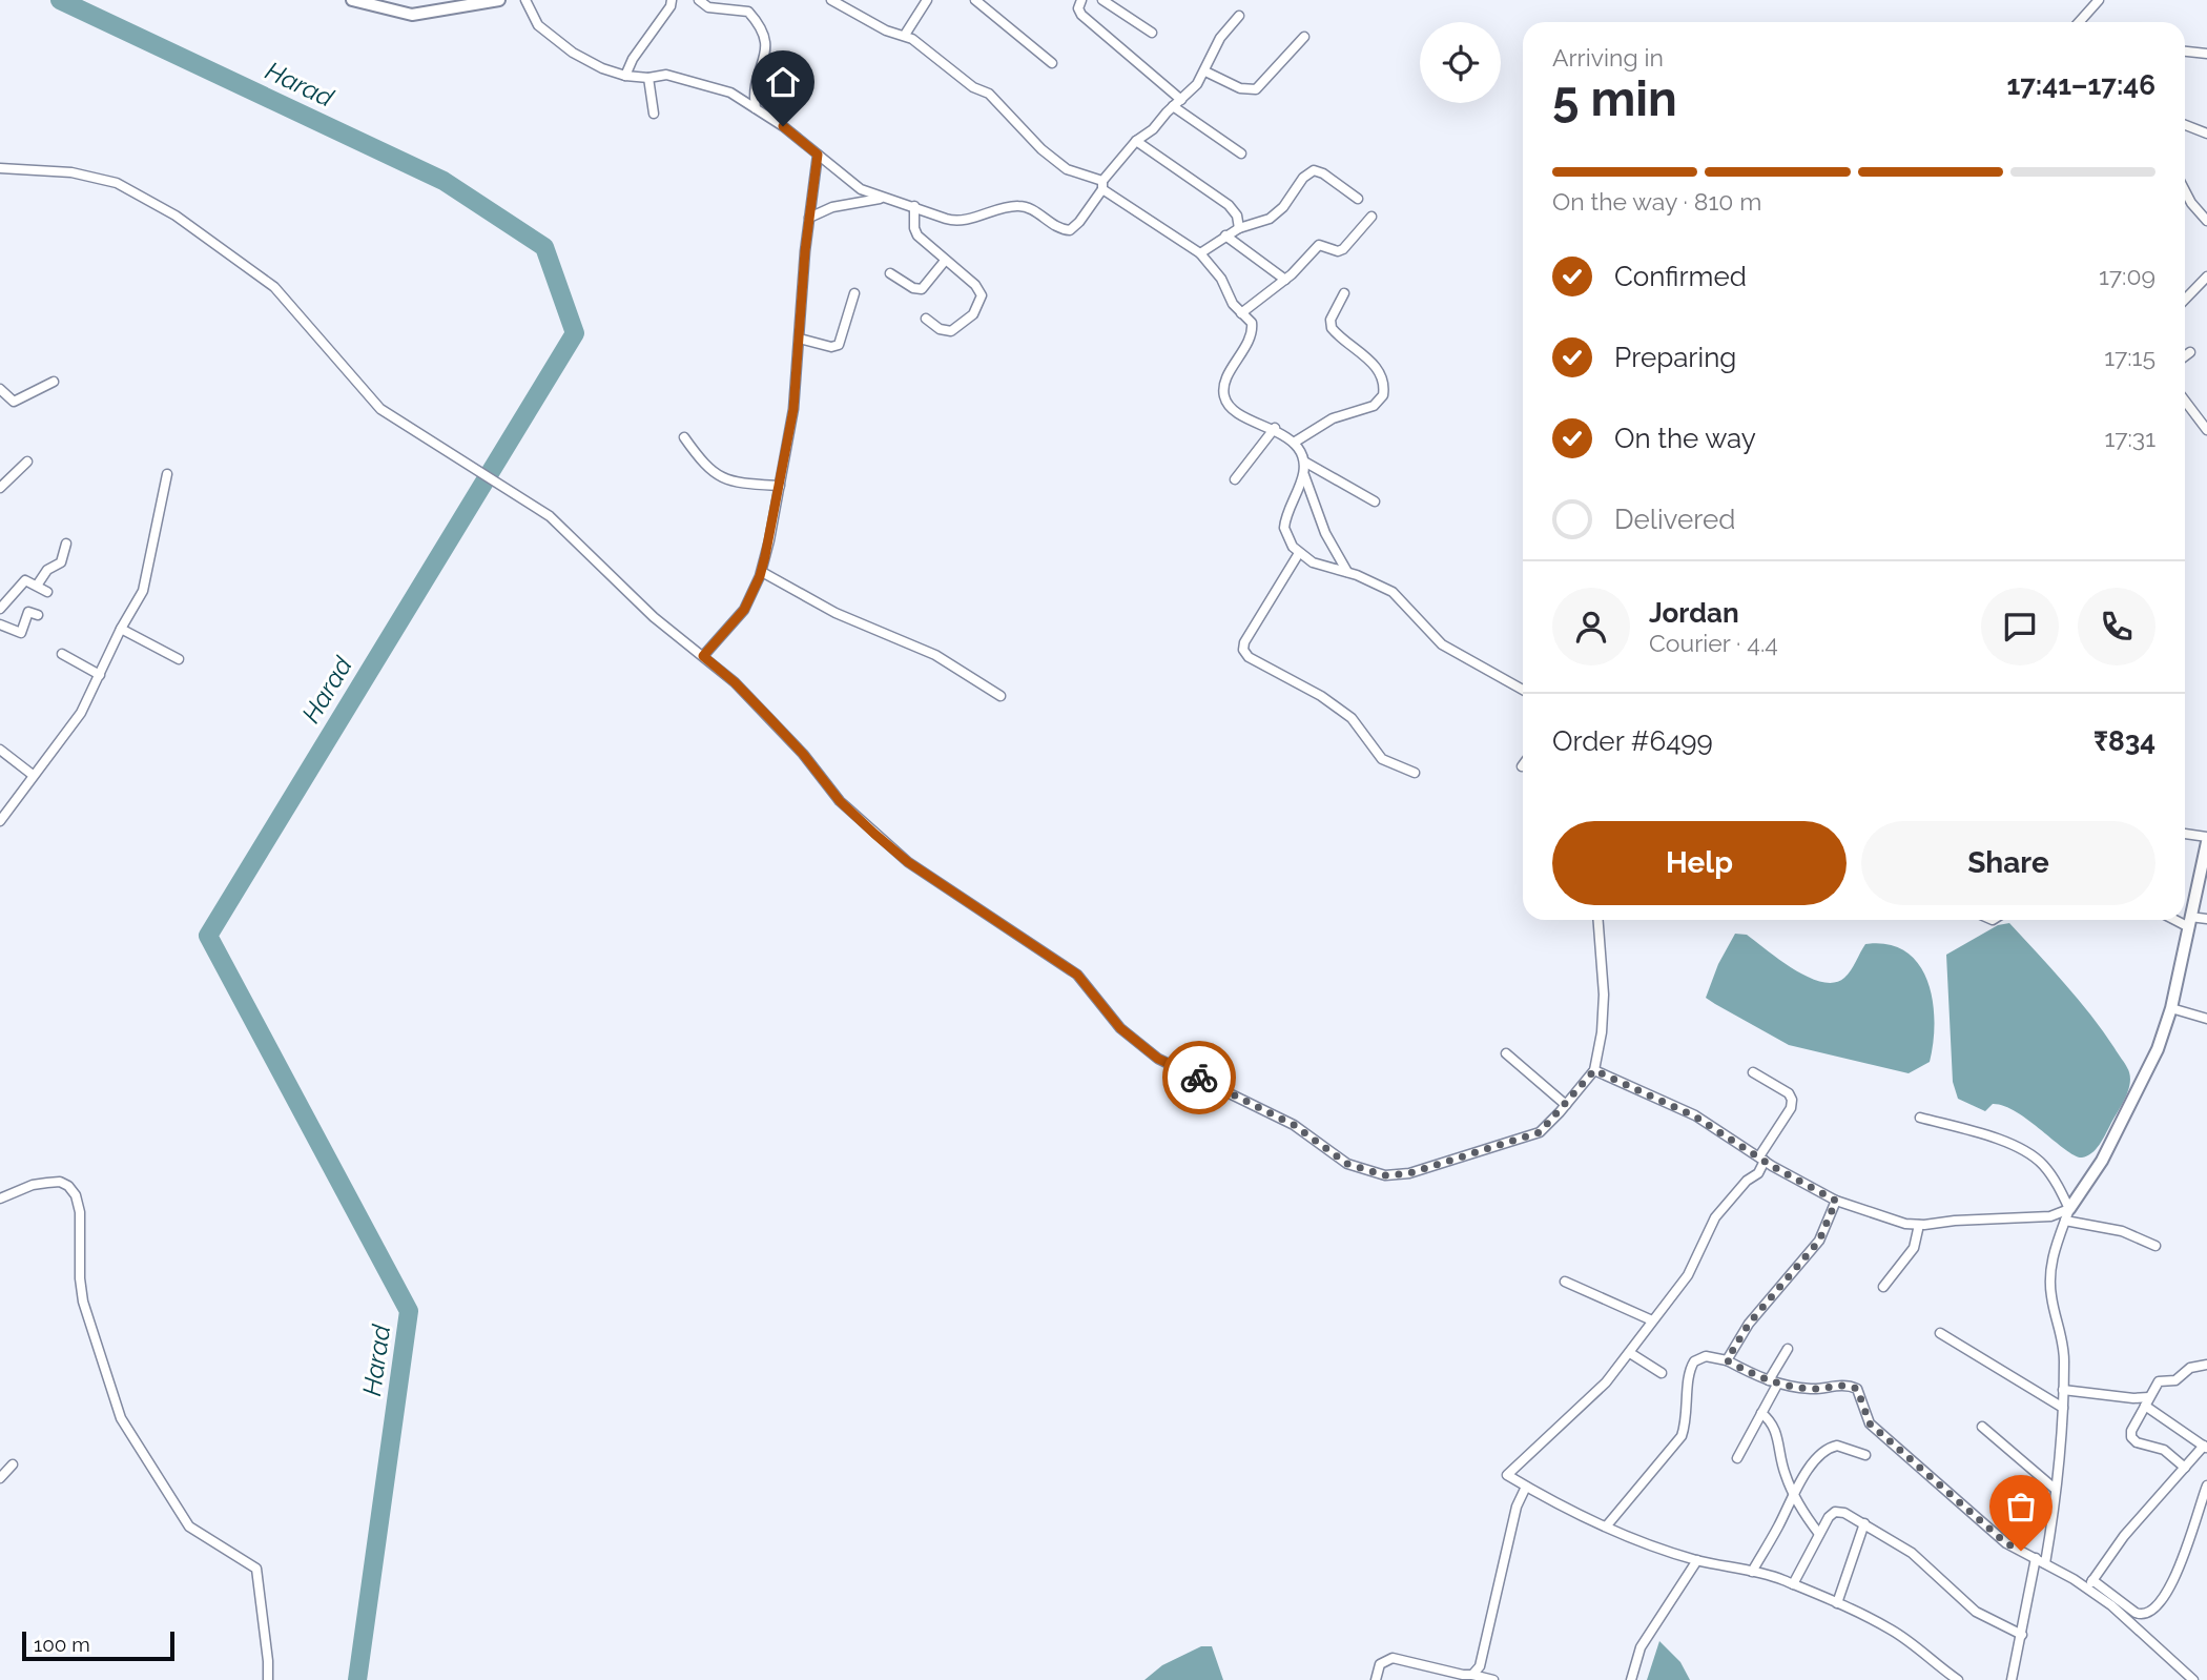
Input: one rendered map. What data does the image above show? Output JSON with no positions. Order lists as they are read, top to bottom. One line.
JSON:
{"water":["Harad"],"scale_bar":"100 m","page":{"heading":["5 min","Arriving in","17:41–17:46"],"panel":["Jordan","Courier · 4.4","Order #6499","₹834"],"bar":"On the way · 810 m","list":[["Confirmed","17:09"],["Preparing","17:15"],["On the way","17:31"],"Delivered"],"buttons":["Help","Share"],"scale":"100 m"}}
